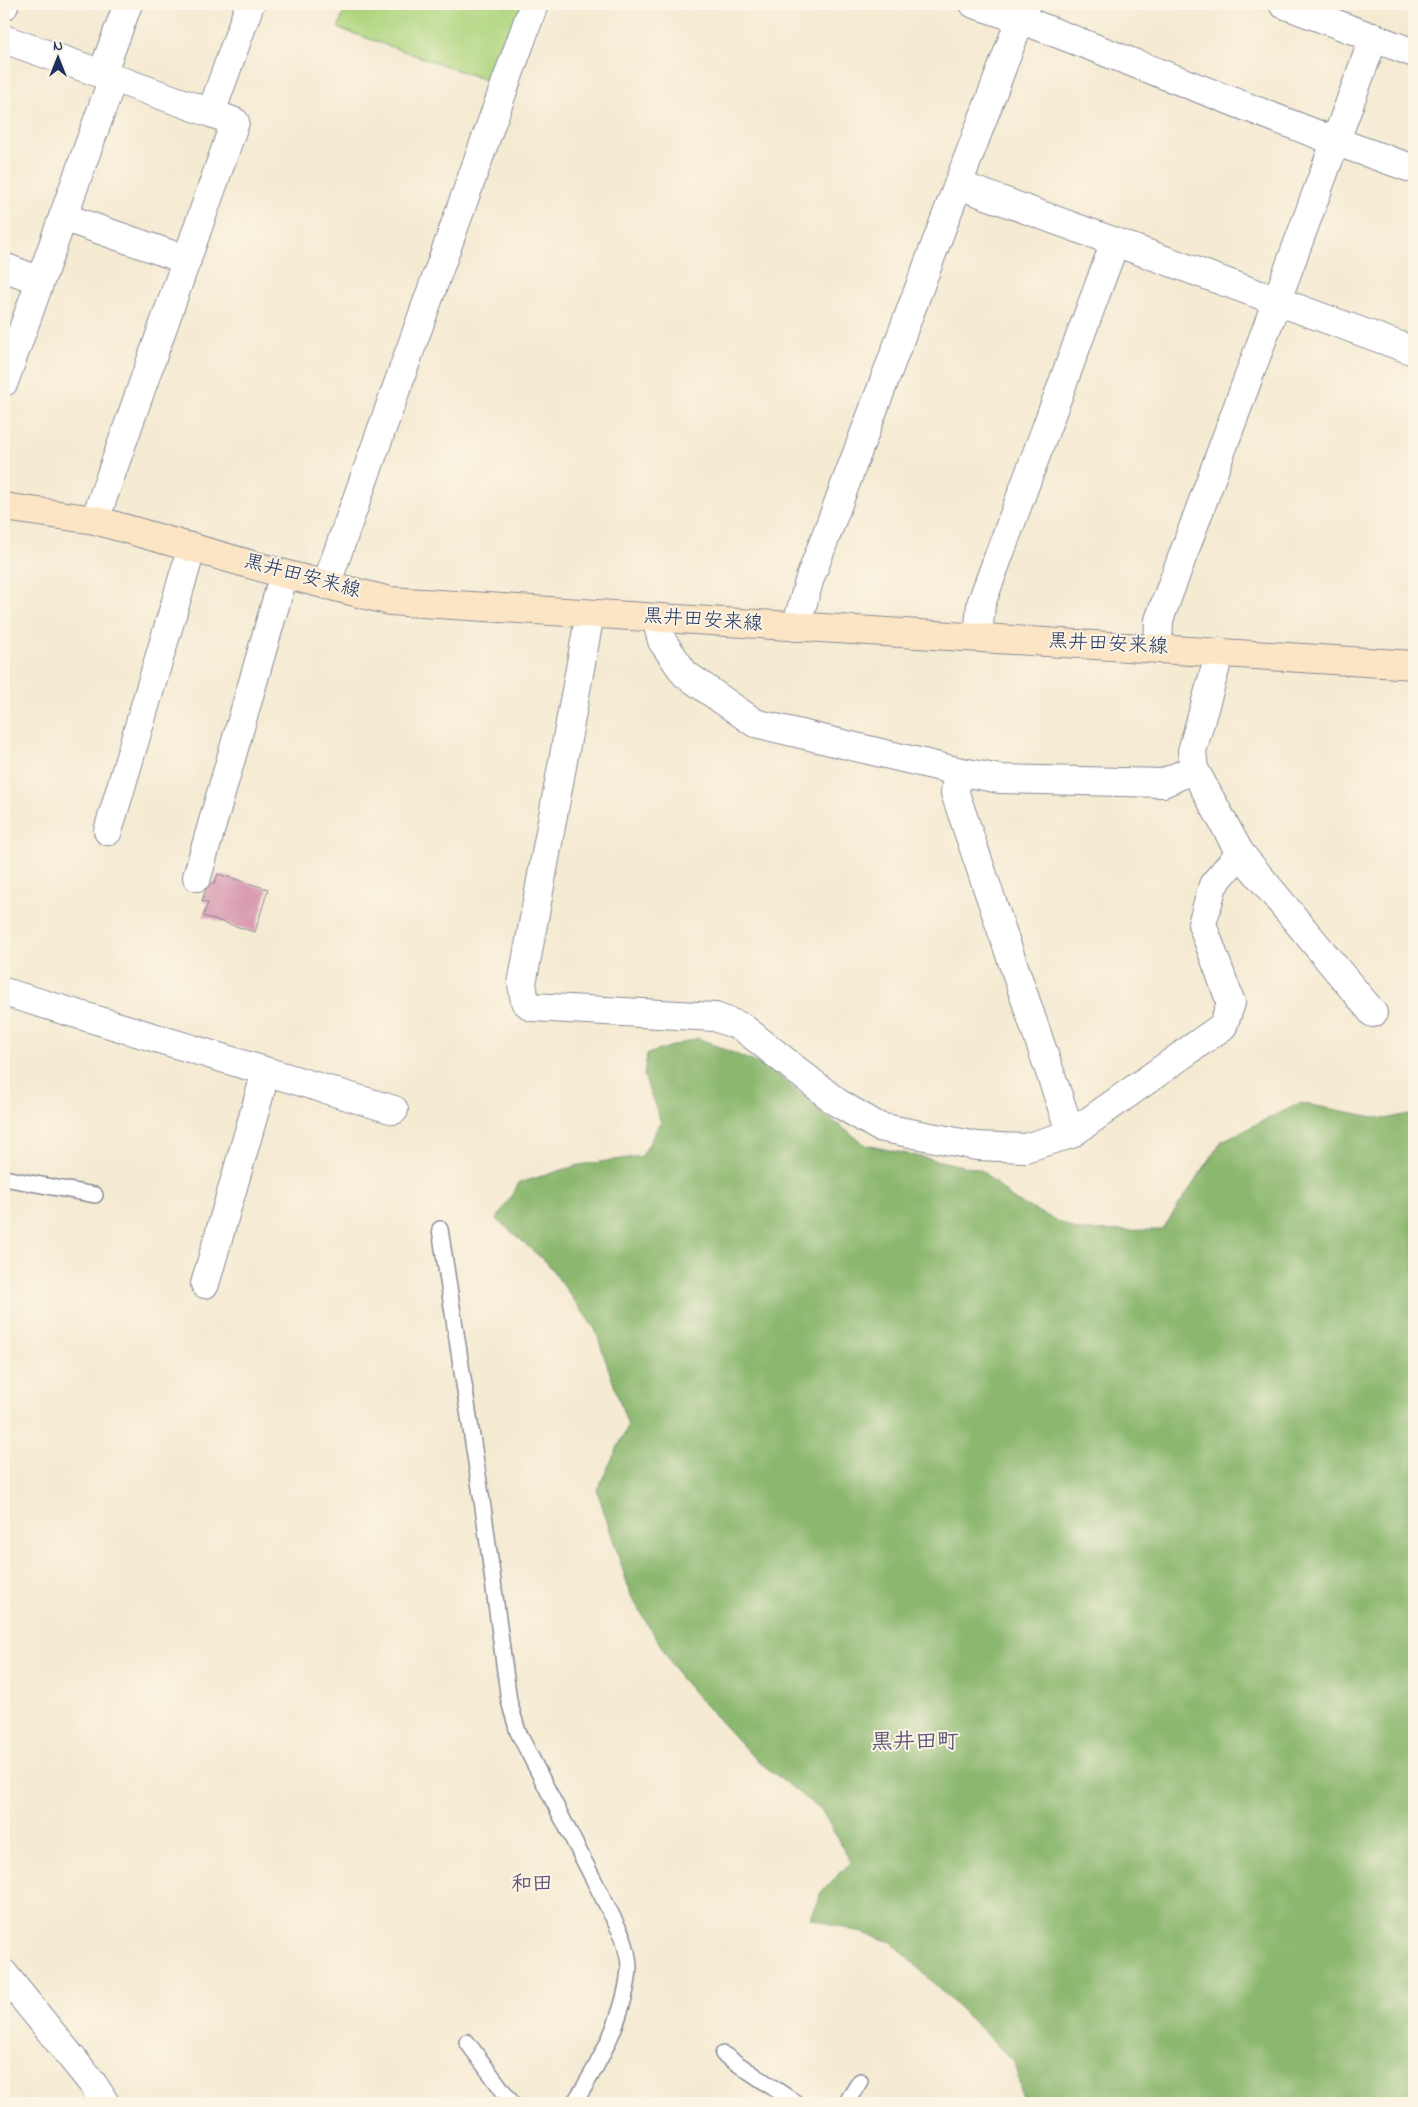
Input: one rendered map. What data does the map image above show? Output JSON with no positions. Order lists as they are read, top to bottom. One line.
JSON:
{"streets":{"main road":["黒井田安来線"]},"districts":["黒井田町","和田"],"north":"top"}
